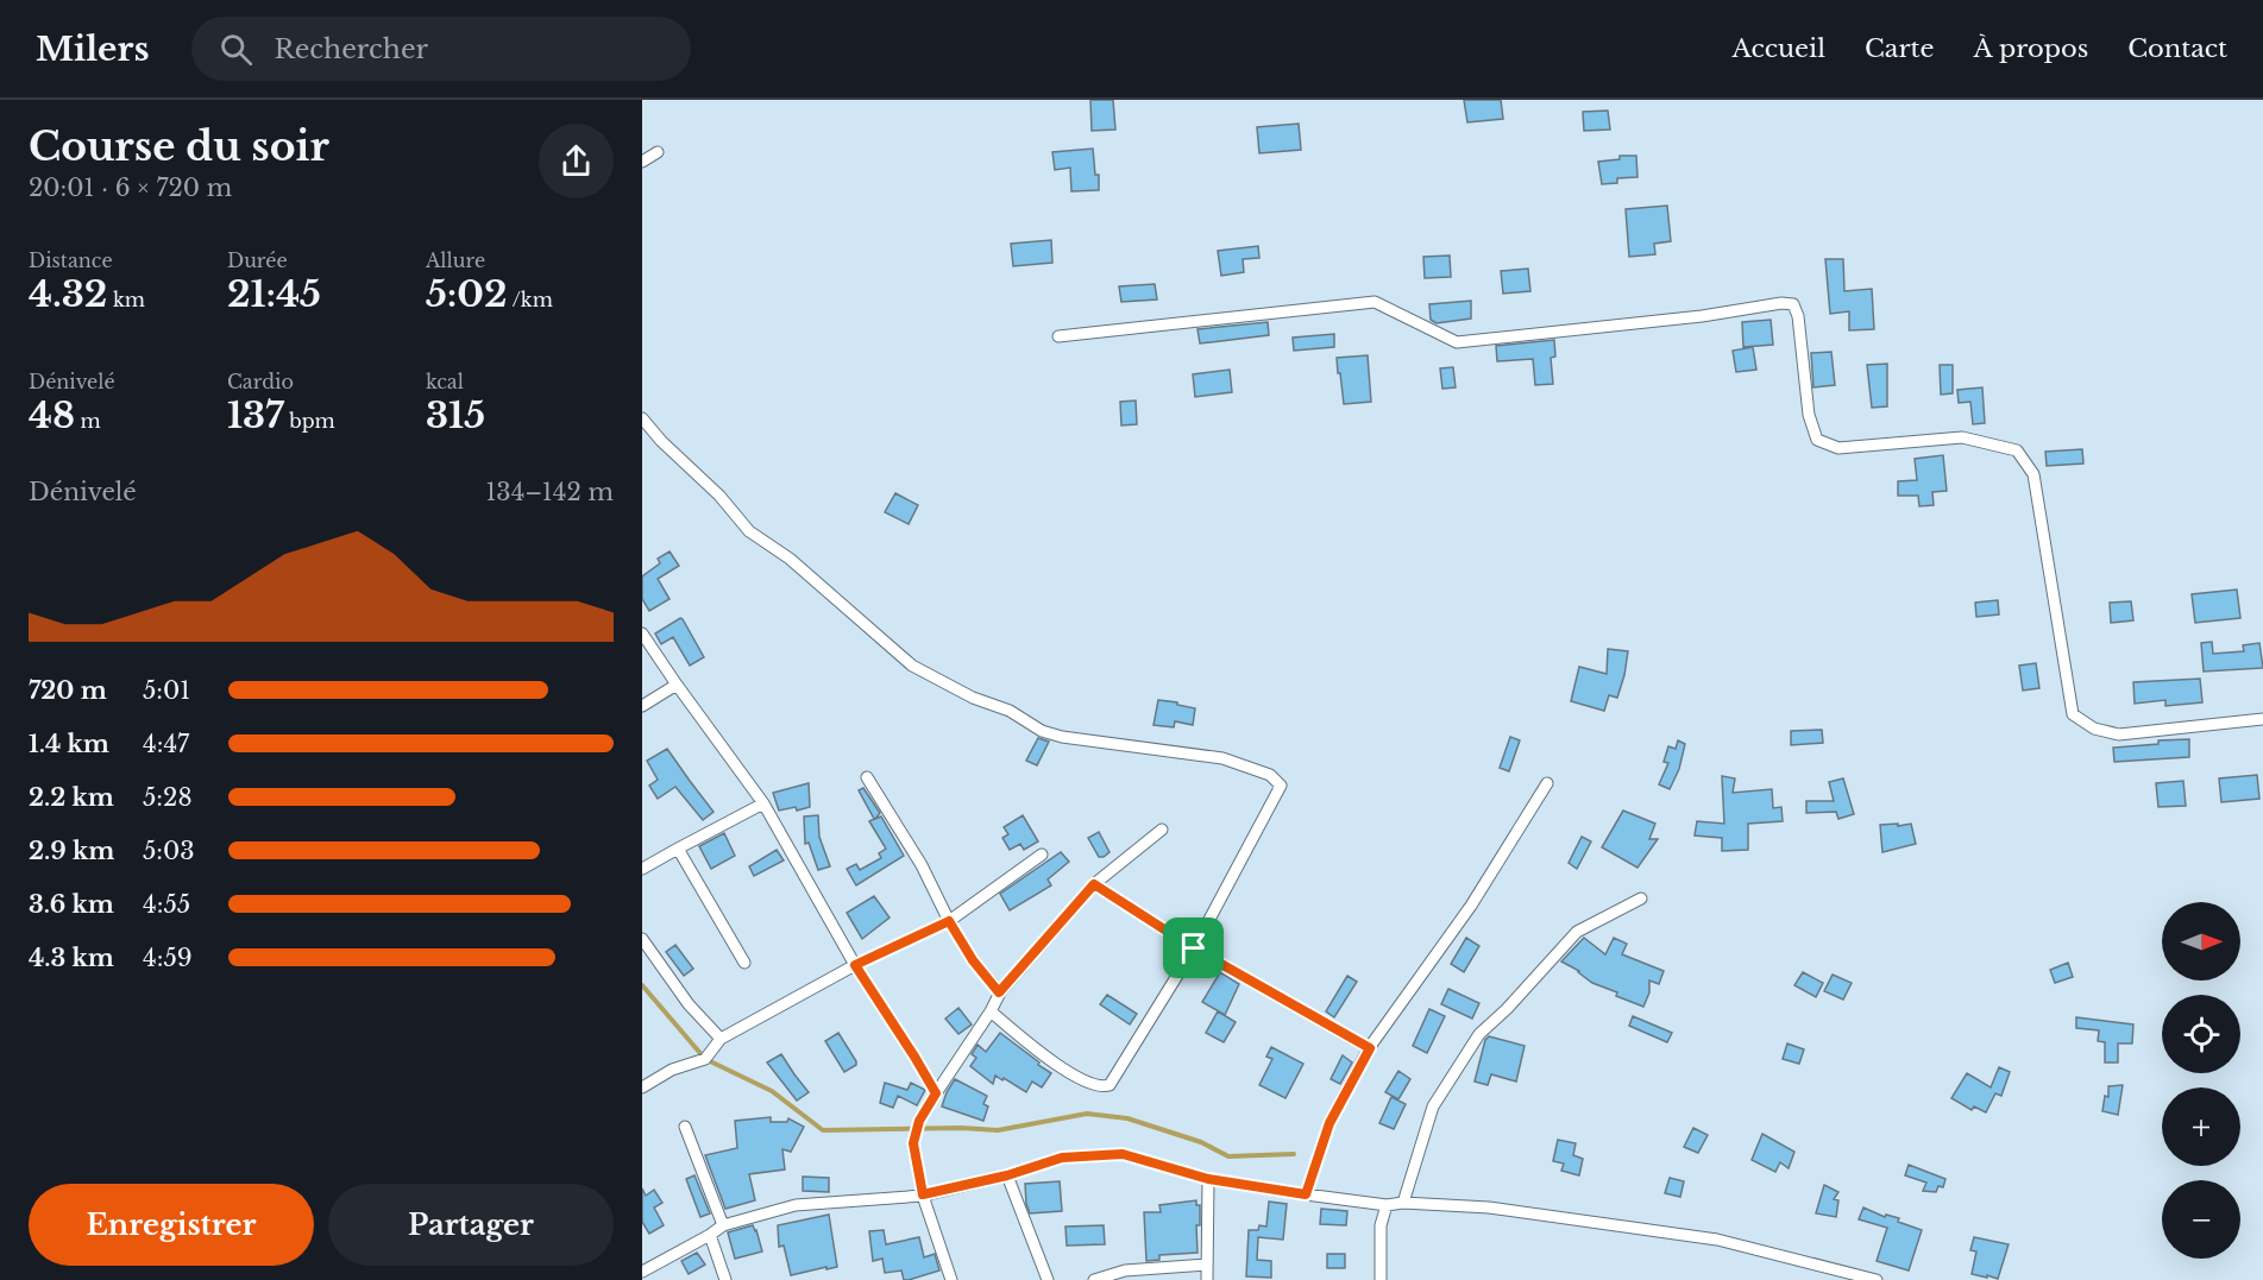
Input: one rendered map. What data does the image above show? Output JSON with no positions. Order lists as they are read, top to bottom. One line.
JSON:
{"north":"right","page":{"header":"Milers","search":"Rechercher","nav":["Accueil","Carte","À propos","Contact"],"heading":["Course du soir","20:01 · 6 × 720 m"],"stats":[["Distance","4.32 km"],["Durée","21:45"],["Allure","5:02 /km"],["Dénivelé","48 m"],["Cardio","137 bpm"],["kcal","315"]],"chart":["Dénivelé","134–142 m"],"list":[{"name":"720 m","note":"5:01"},{"name":"1.4 km","note":"4:47"},{"name":"2.2 km","note":"5:28"},{"name":"2.9 km","note":"5:03"},{"name":"3.6 km","note":"4:55"},{"name":"4.3 km","note":"4:59"}],"map_buttons":["+","−"],"buttons":["Enregistrer","Partager"]}}
